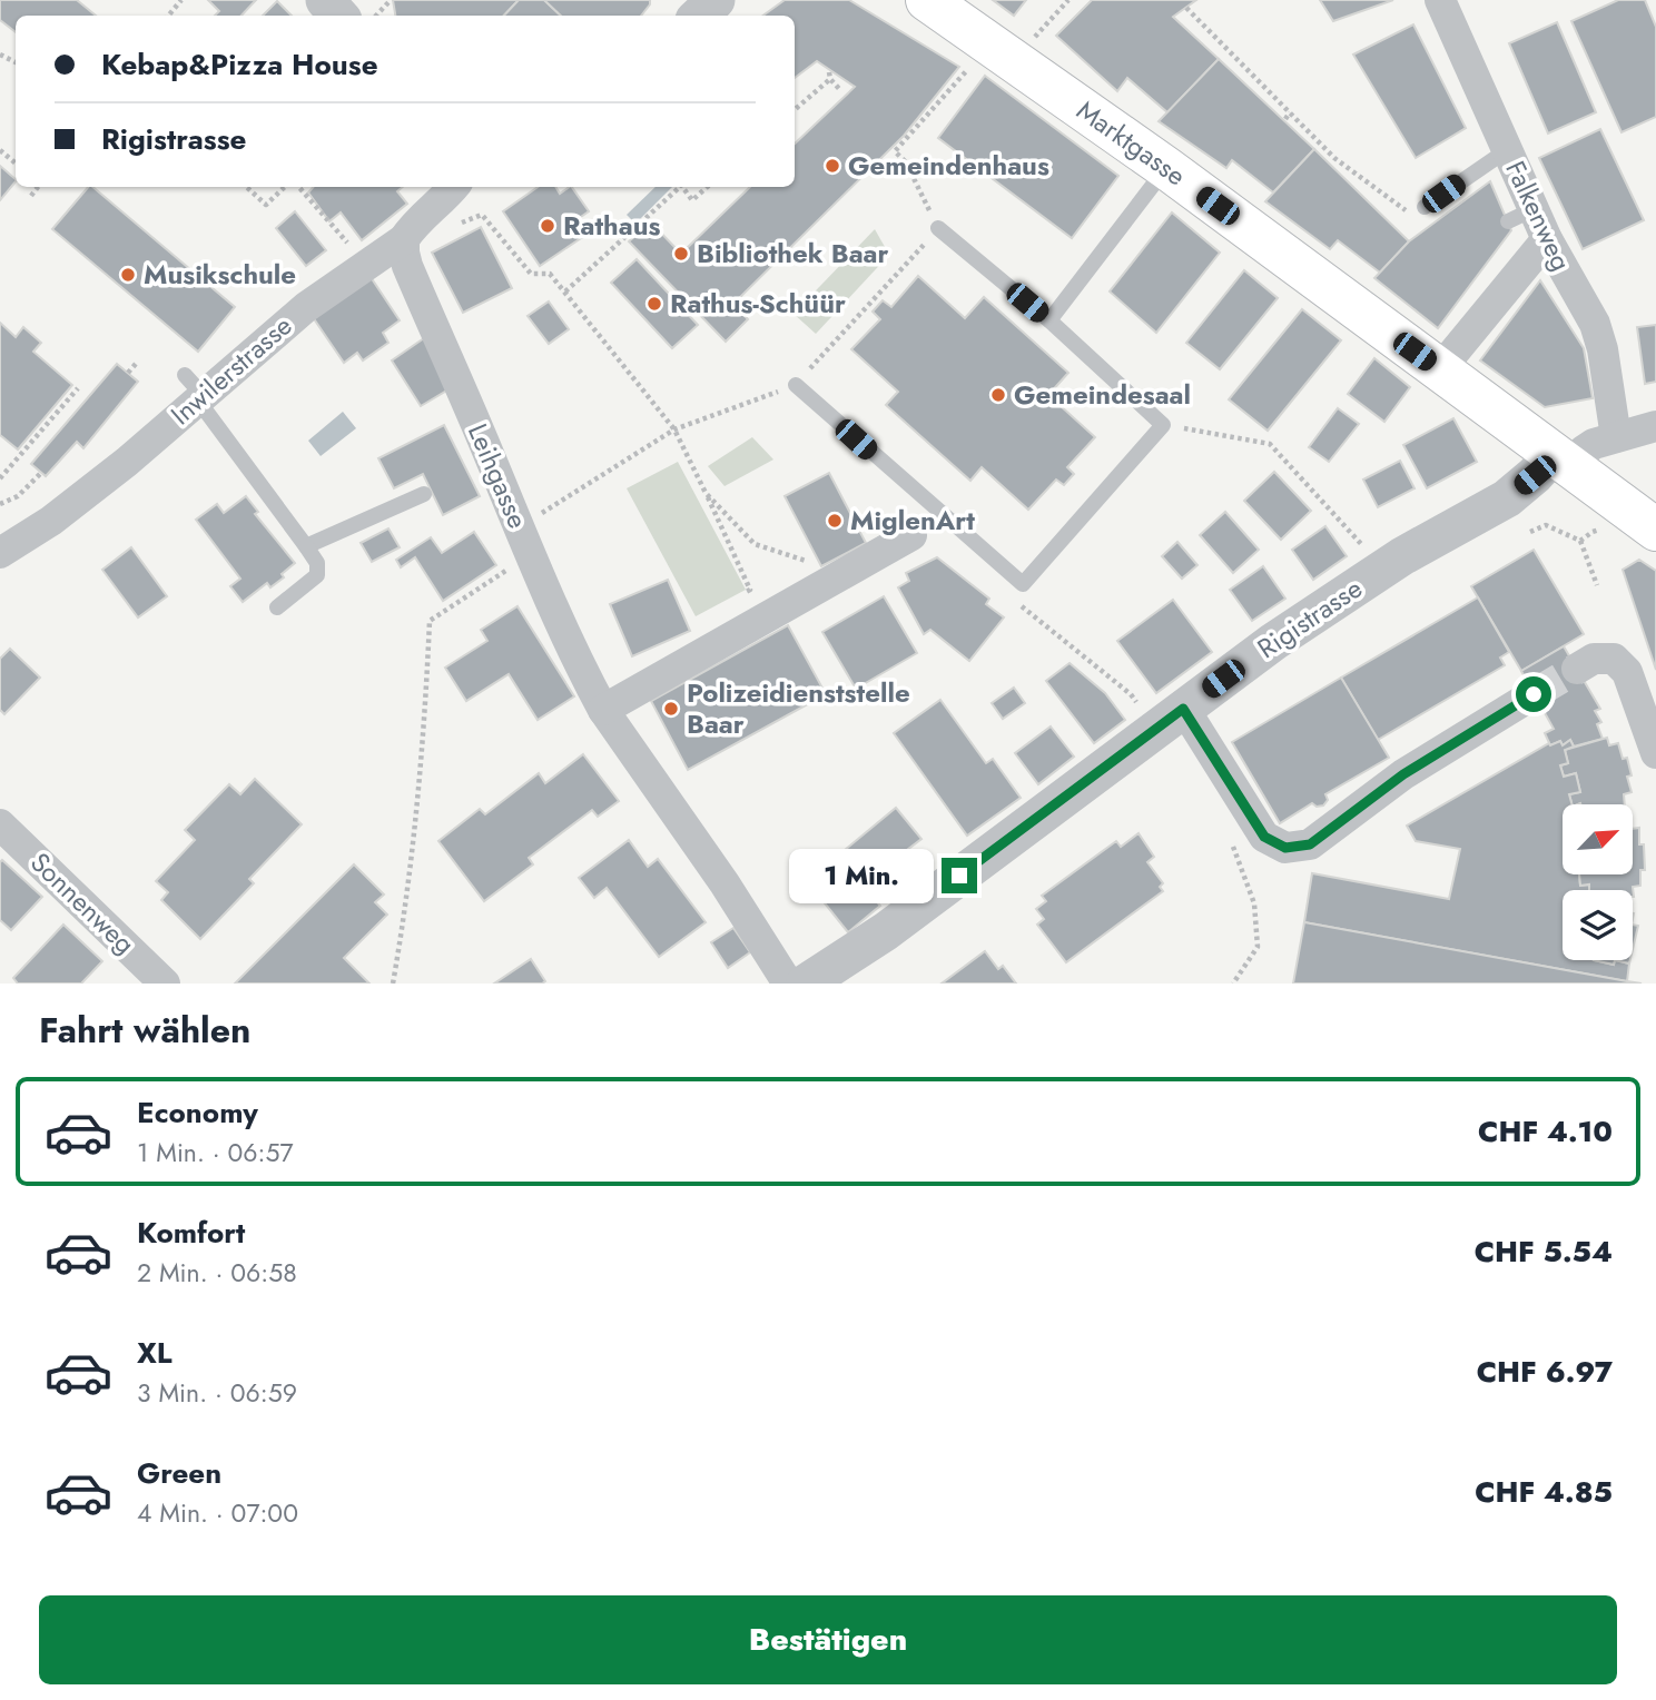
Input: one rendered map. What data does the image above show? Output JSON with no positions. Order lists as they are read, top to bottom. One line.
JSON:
{"streets":{"main road":["Marktgasse"],"street":["Falkenweg","Inwilerstrasse","Leihgasse","Rigistrasse","Sonnenweg"]},"crossings":[["Marktgasse","Rigistrasse"],["Inwilerstrasse","Leihgasse"]],"places":["Gemeindenhaus","Rathaus","Bibliothek Baar","Musikschule","Rathus-Schüür","Gemeindesaal","MiglenArt","Polizeidienststelle Baar"],"north":"top right","page":{"banner":["Kebap&Pizza House","Rigistrasse"],"bubble":"1 Min.","heading":"Fahrt wählen","list":[{"name":"Economy","note":"1 Min. · 06:57","value":"CHF 4.10"},{"name":"Komfort","note":"2 Min. · 06:58","value":"CHF 5.54"},{"name":"XL","note":"3 Min. · 06:59","value":"CHF 6.97"},{"name":"Green","note":"4 Min. · 07:00","value":"CHF 4.85"}],"buttons":"Bestätigen"}}
